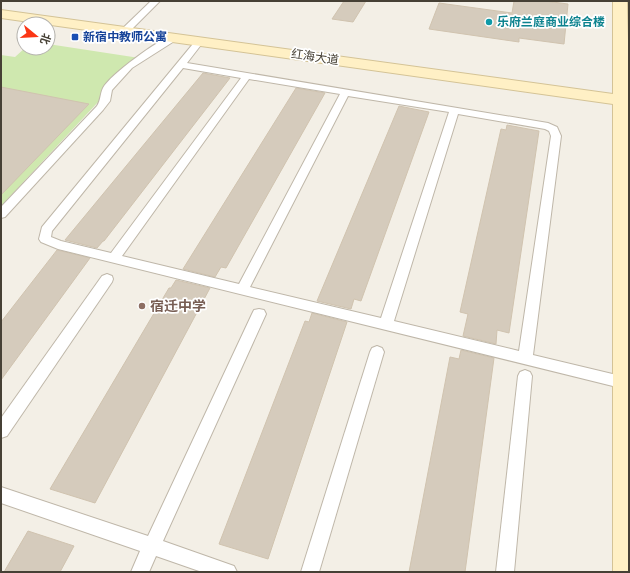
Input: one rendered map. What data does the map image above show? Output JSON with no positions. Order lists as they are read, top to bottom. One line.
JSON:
{"streets":{"main road":["红海大道"]},"places":{"other":["乐府兰庭商业综合楼","宿迁中学"],"transit":["新宿中教师公寓"]},"north":"right"}
